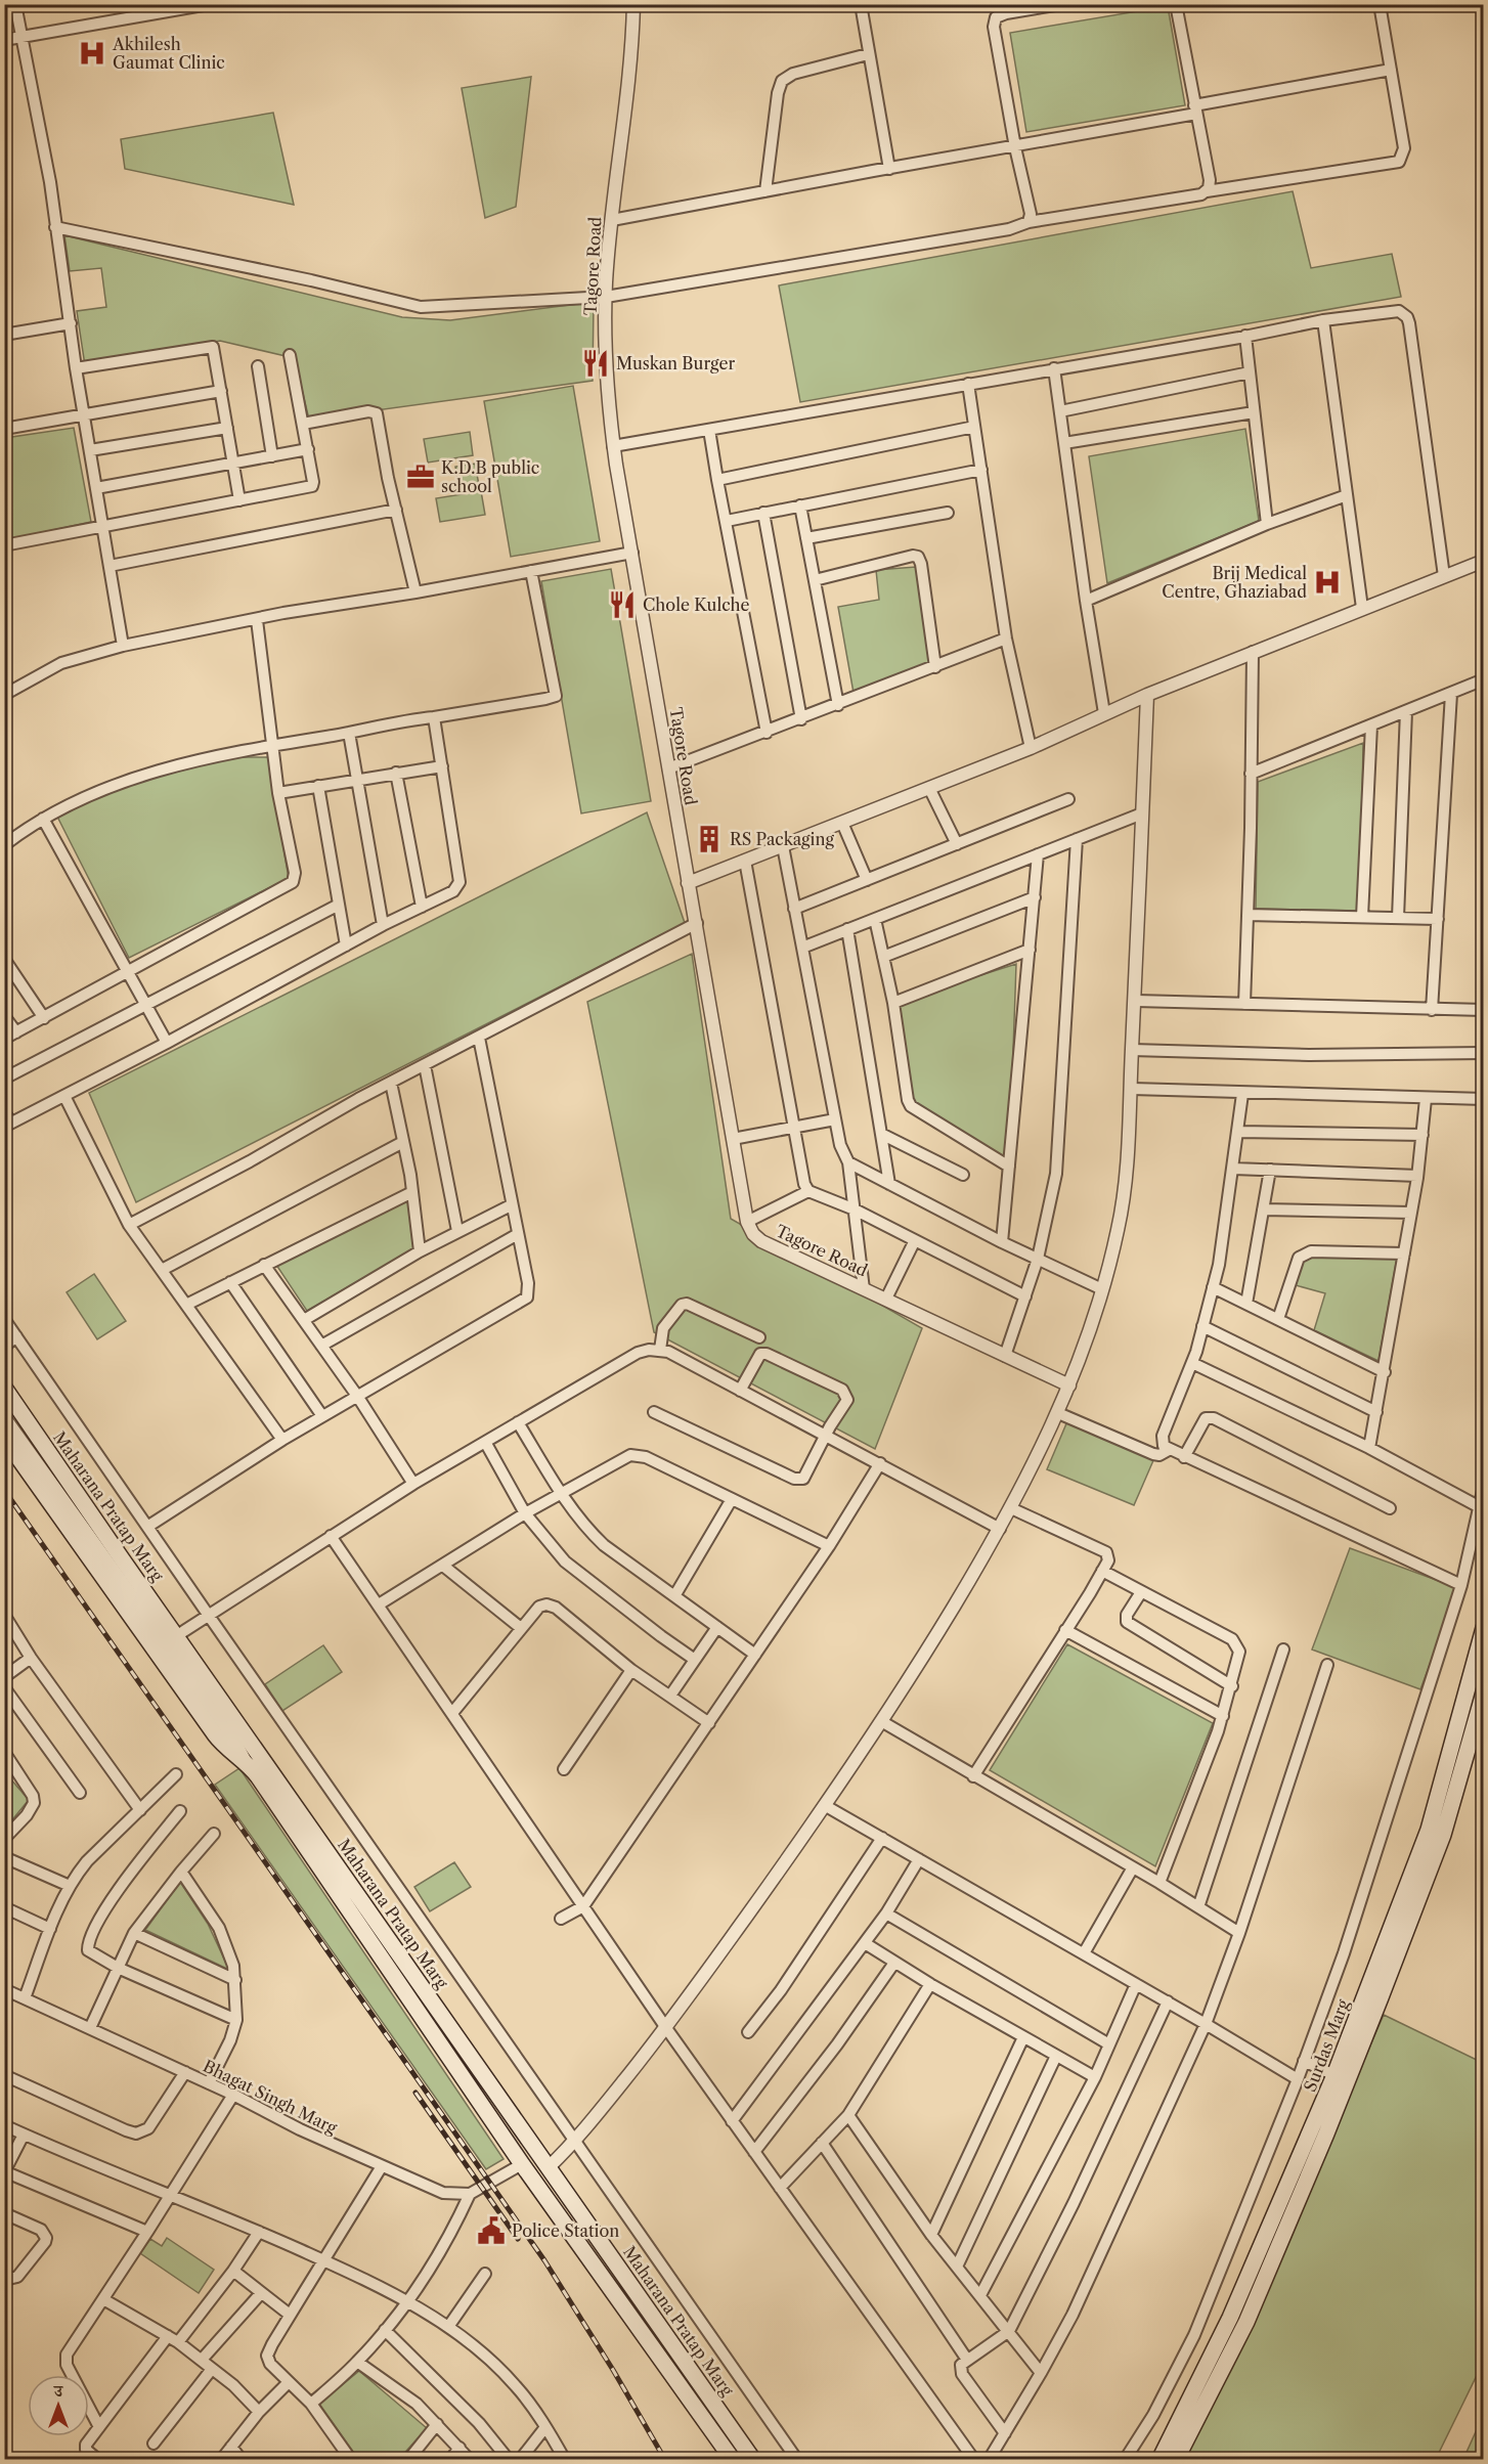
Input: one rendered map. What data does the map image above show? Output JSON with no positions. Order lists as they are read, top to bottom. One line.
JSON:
{"streets":{"main road":["Maharana Pratap Marg","Surdas Marg"],"street":["Tagore Road","Bhagat Singh Marg"]},"places":{"hospital":["Akhilesh Gaumat Clinic","Brij Medical Centre, Ghaziabad"],"restaurant":["Muskan Burger","Chole Kulche"],"office":["K.D.B public school"],"building":["RS Packaging"],"public building":["Police Station"]},"north":"top"}
